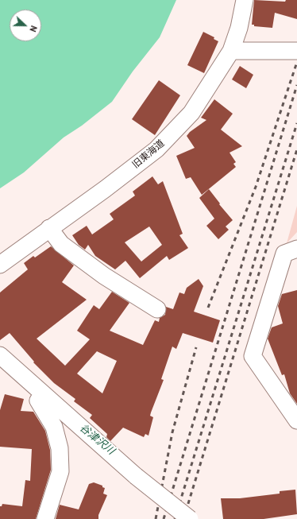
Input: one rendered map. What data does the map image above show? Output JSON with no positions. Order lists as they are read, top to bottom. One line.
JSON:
{"streets":{"street":["旧東海道"]},"water":["谷津沢川"],"north":"right"}
